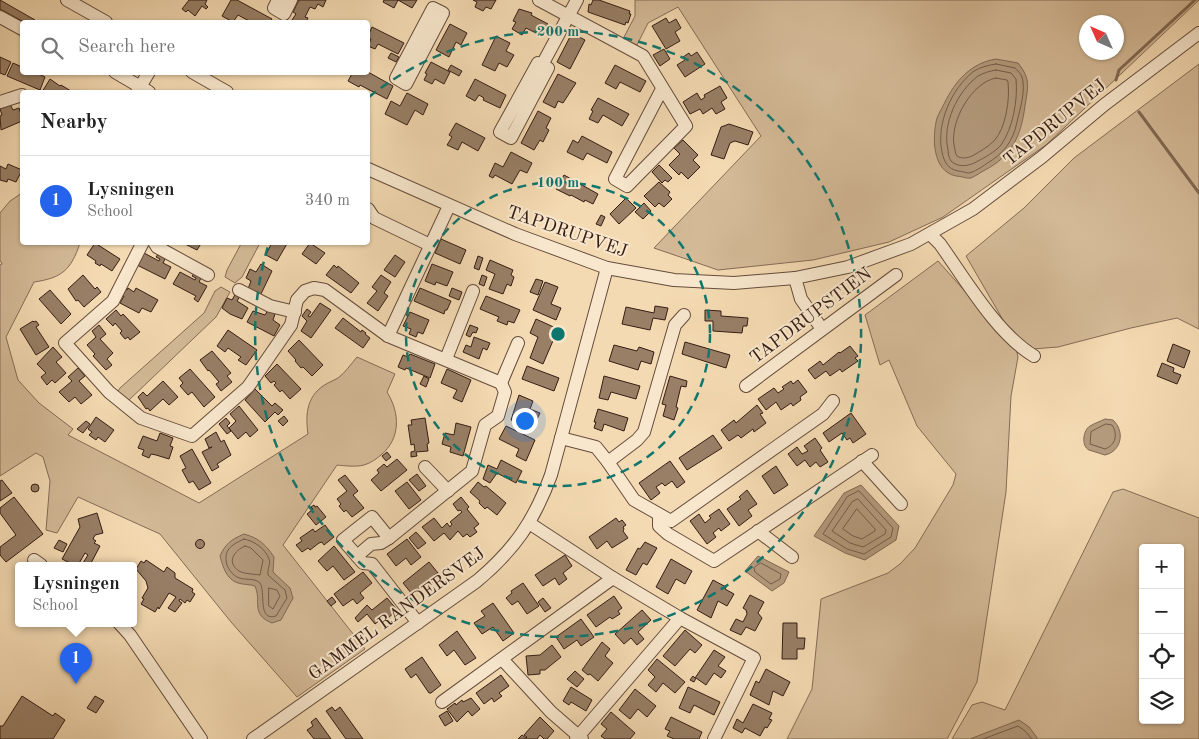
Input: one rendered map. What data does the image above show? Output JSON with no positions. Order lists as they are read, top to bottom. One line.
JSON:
{"streets":{"street":["TAPDRUPVEJ","TAPDRUPSTIEN","GAMMEL RANDERSVEJ"]},"crossings":[["TAPDRUPVEJ","GAMMEL RANDERSVEJ"]],"north":"top left","page":{"search":"Search here","heading":"Nearby","list":[{"mark":"1","name":"Lysningen","note":"School","value":"340 m"}],"map_buttons":["+","−"],"popup":["Lysningen","School"],"pins":"1"},"rings":["200 m","100 m"]}
